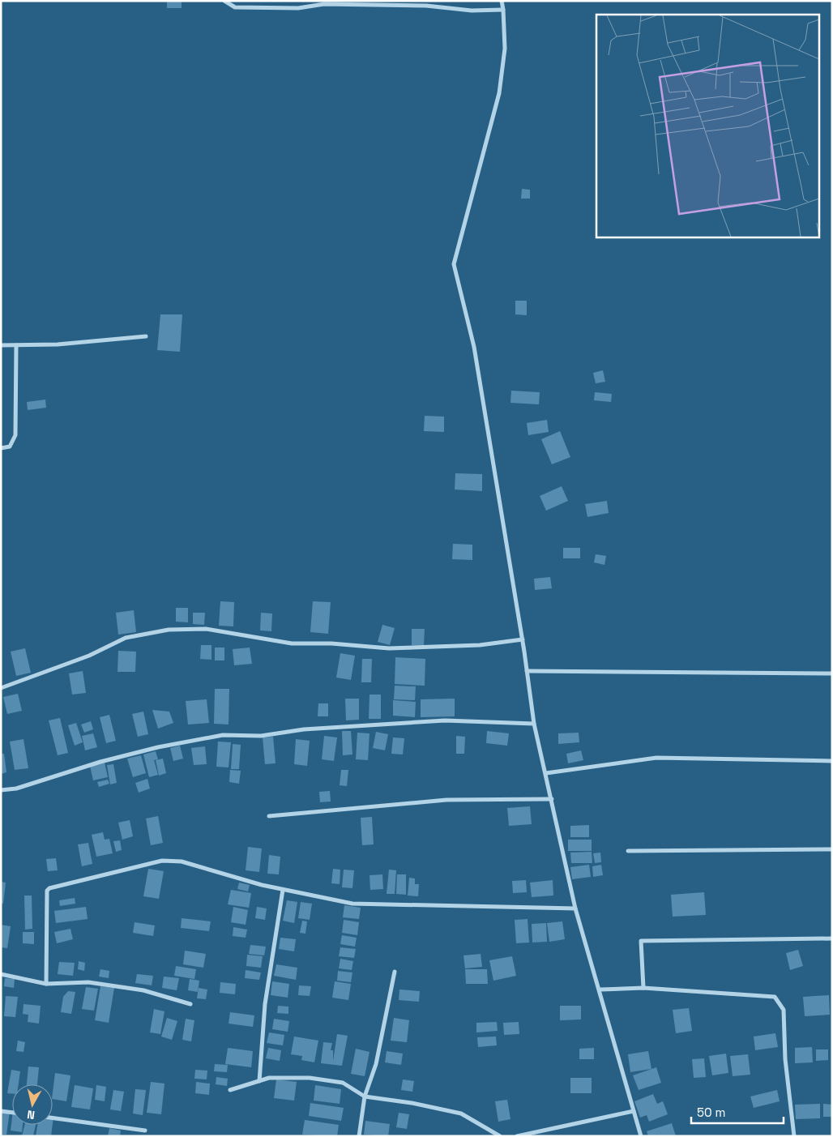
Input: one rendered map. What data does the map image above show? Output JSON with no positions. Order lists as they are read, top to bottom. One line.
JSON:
{"scale_bar":"50 m","north":"bottom"}
